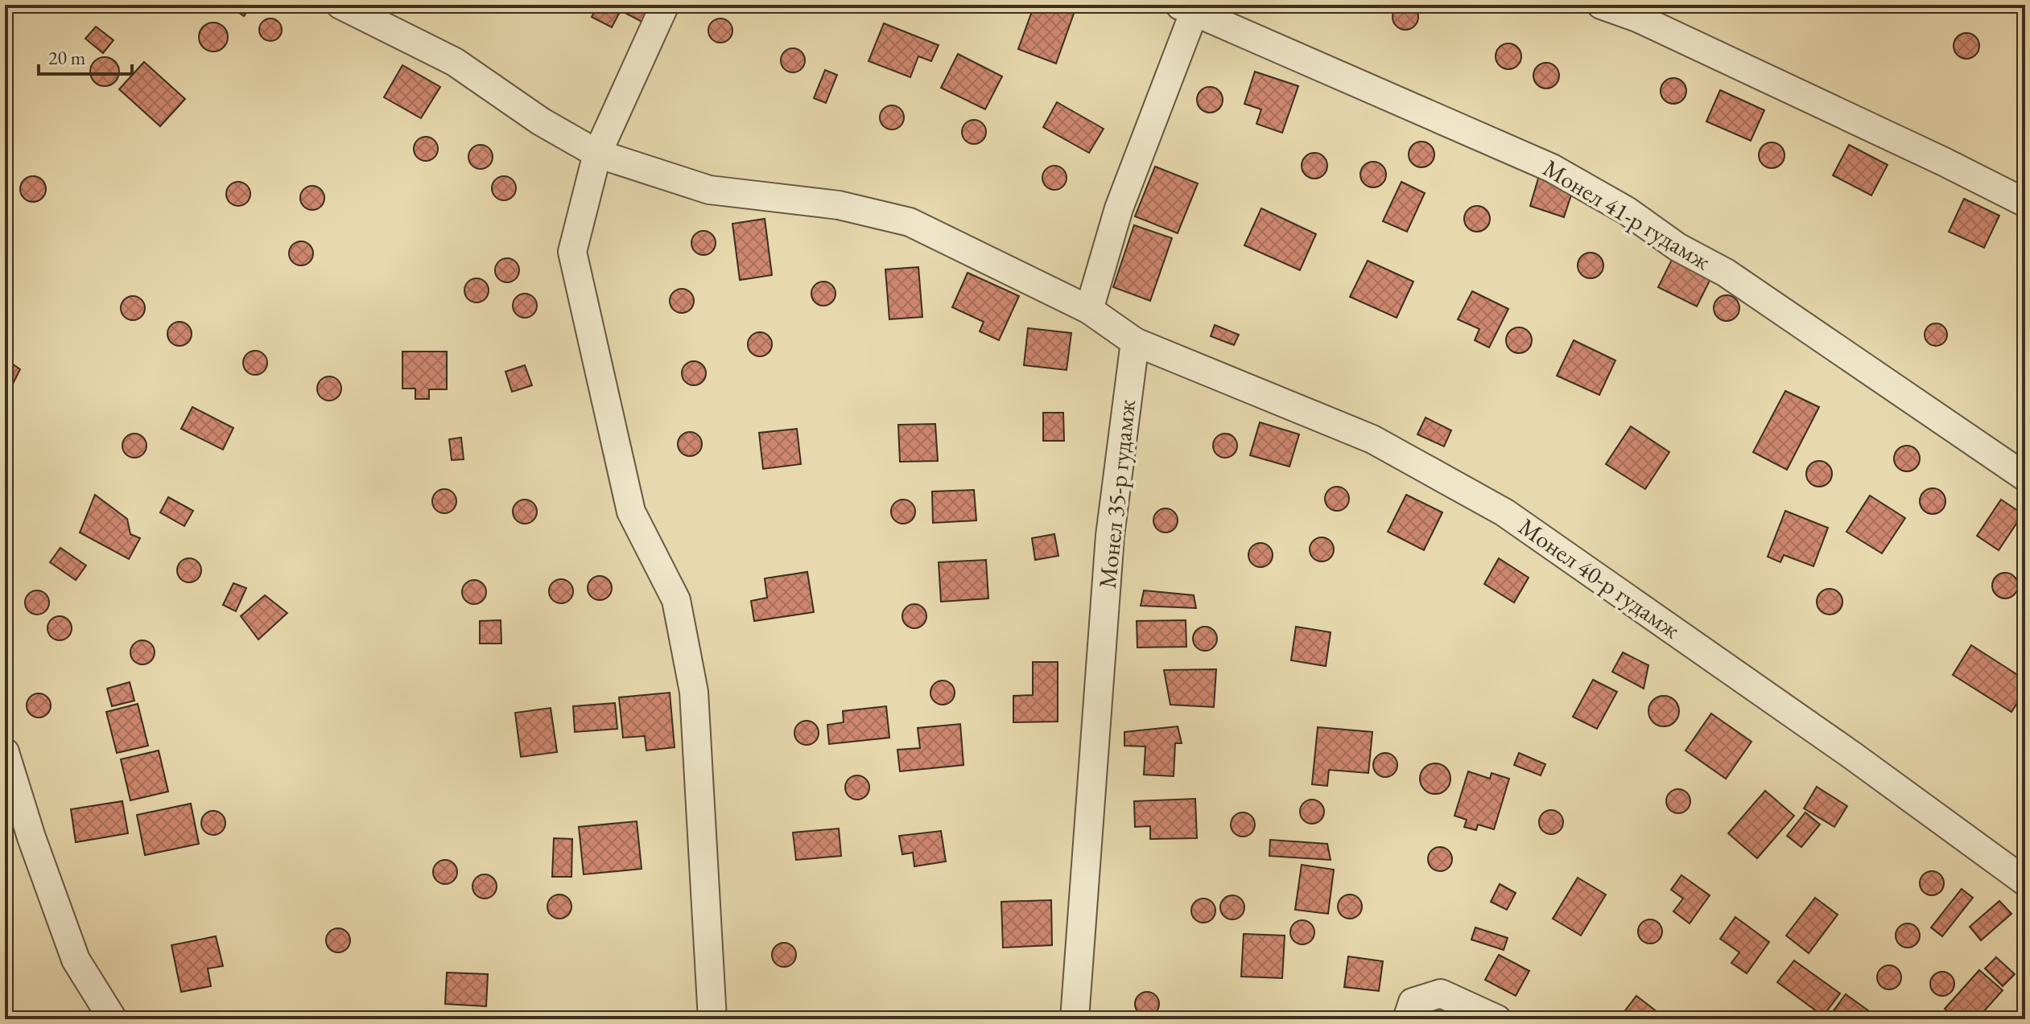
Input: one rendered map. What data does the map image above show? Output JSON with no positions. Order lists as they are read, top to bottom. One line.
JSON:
{"streets":{"street":["Монел 41-р гудамж","Монел 35-р гудамж","Монел 40-р гудамж"]},"crossings":[["Монел 35-р гудамж","Монел 40-р гудамж"]],"scale_bar":"20 m"}
